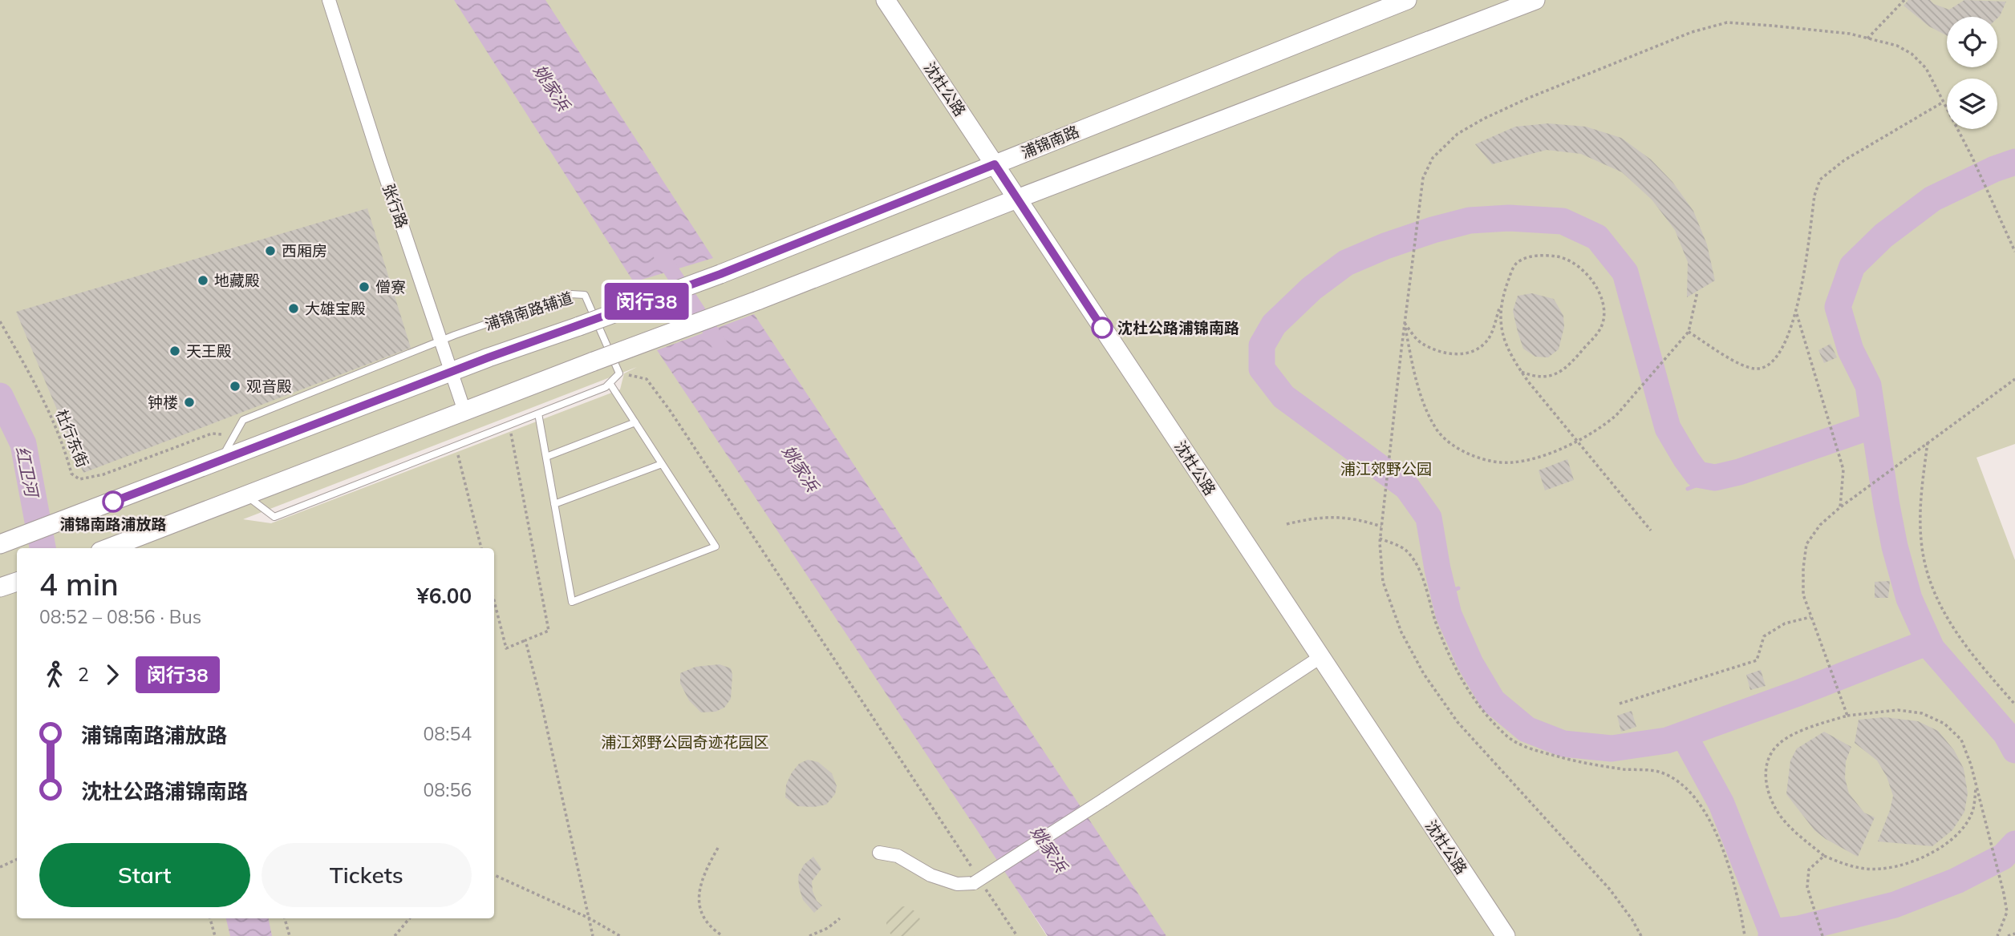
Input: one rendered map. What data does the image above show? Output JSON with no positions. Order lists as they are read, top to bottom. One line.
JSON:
{"streets":{"main road":["沈杜公路","浦锦南路"],"street":["张行路"],"lane":["浦锦南路辅道"],"path":["杜行东街"]},"crossings":[["沈杜公路","浦锦南路"],["浦锦南路","张行路"],["浦锦南路","浦锦南路辅道"],["张行路","浦锦南路辅道"],["浦锦南路辅道","杜行东街"]],"water":["姚家浜","红卫河"],"parks":["浦江郊野公园","浦江郊野公园奇迹花园区"],"places":["西厢房","地藏殿","僧寮","大雄宝殿","沈杜公路浦锦南路","天王殿","观音殿","钟楼","浦锦南路浦放路"],"lines":["bus line 闵行38"],"page":{"on_map":"闵行38","heading":["4 min","08:52 – 08:56 · Bus","¥6.00"],"legs":["2","闵行38"],"list":[{"name":"浦锦南路浦放路","value":"08:54"},{"name":"沈杜公路浦锦南路","value":"08:56"}],"buttons":["Start","Tickets"]}}
